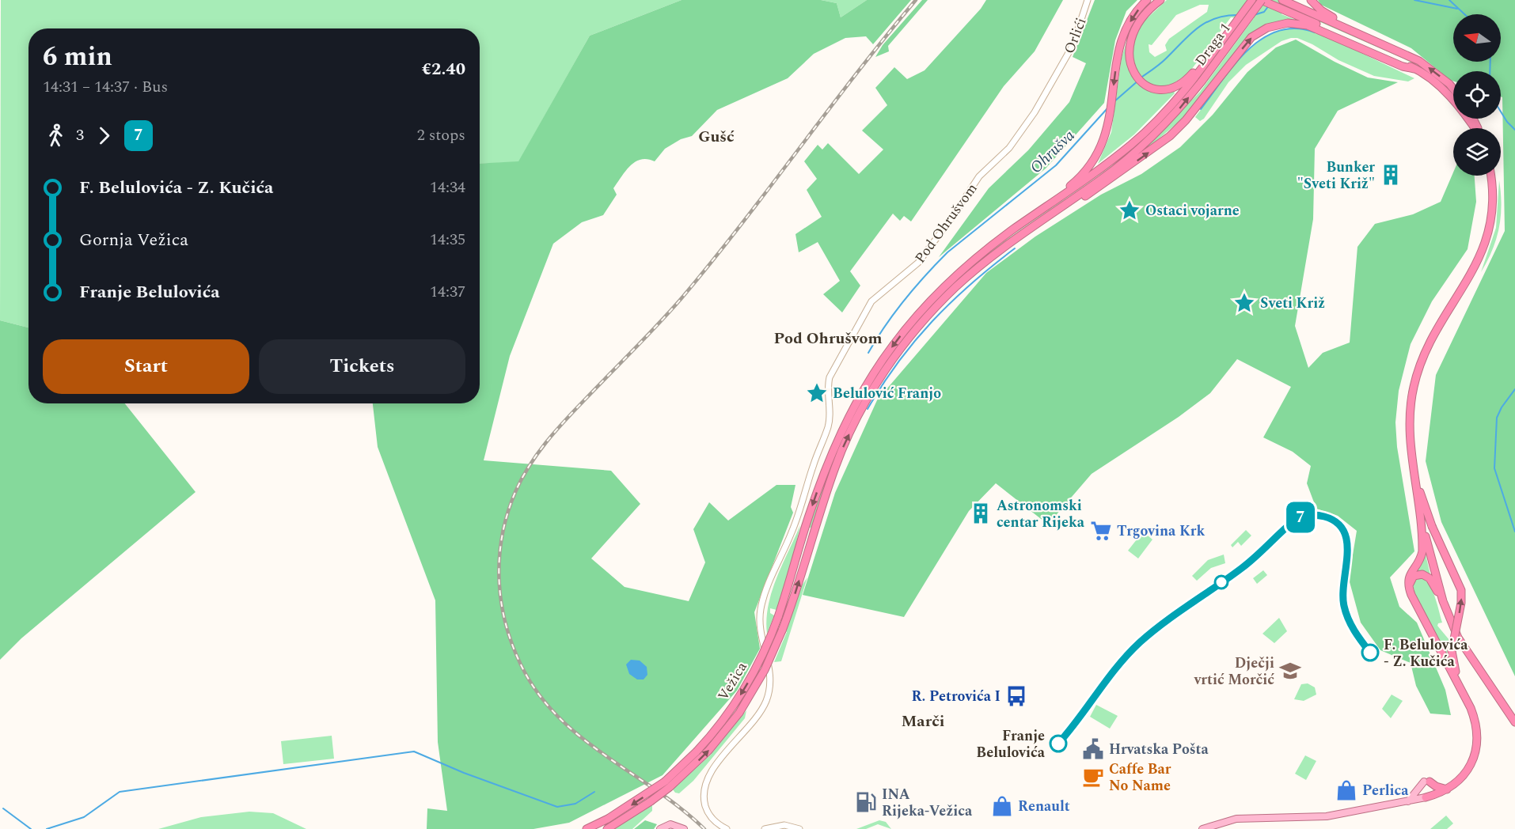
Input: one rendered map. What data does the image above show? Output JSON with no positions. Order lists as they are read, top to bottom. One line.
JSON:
{"streets":{"highway":["Draga 1","Vežica"],"street":["Orlići","Pod Ohrušvom"]},"crossings":[["Orlići","Pod Ohrušvom"]],"districts":["Gušć","Pod Ohrušvom","Marči"],"water":["Ohrušva"],"places":{"building":["Bunker \"Sveti Križ\"","Astronomski centar Rijeka"],"place":["Ostaci vojarne","Sveti Križ","Belulović Franjo"],"supermarket":["Trgovina Krk"],"other":["F. Belulovića - Z. Kučića","Franje Belulovića"],"school or university":["Dječji vrtić Morčić"],"bus stop":["R. Petrovića I"],"public building":["Hrvatska Pošta"],"cafe":["Caffe Bar No Name"],"shop":["Perlica","Renault"],"fuel station":["INA Rijeka-Vežica"]},"lines":["bus line 7"],"north":"left","page":{"on_map":"7","heading":["6 min","14:31 – 14:37 · Bus","€2.40"],"legs":["3","7","2 stops"],"list":[{"name":"F. Belulovića - Z. Kučića","value":"14:34"},{"name":"Gornja Vežica","value":"14:35"},{"name":"Franje Belulovića","value":"14:37"}],"buttons":["Start","Tickets"]}}
